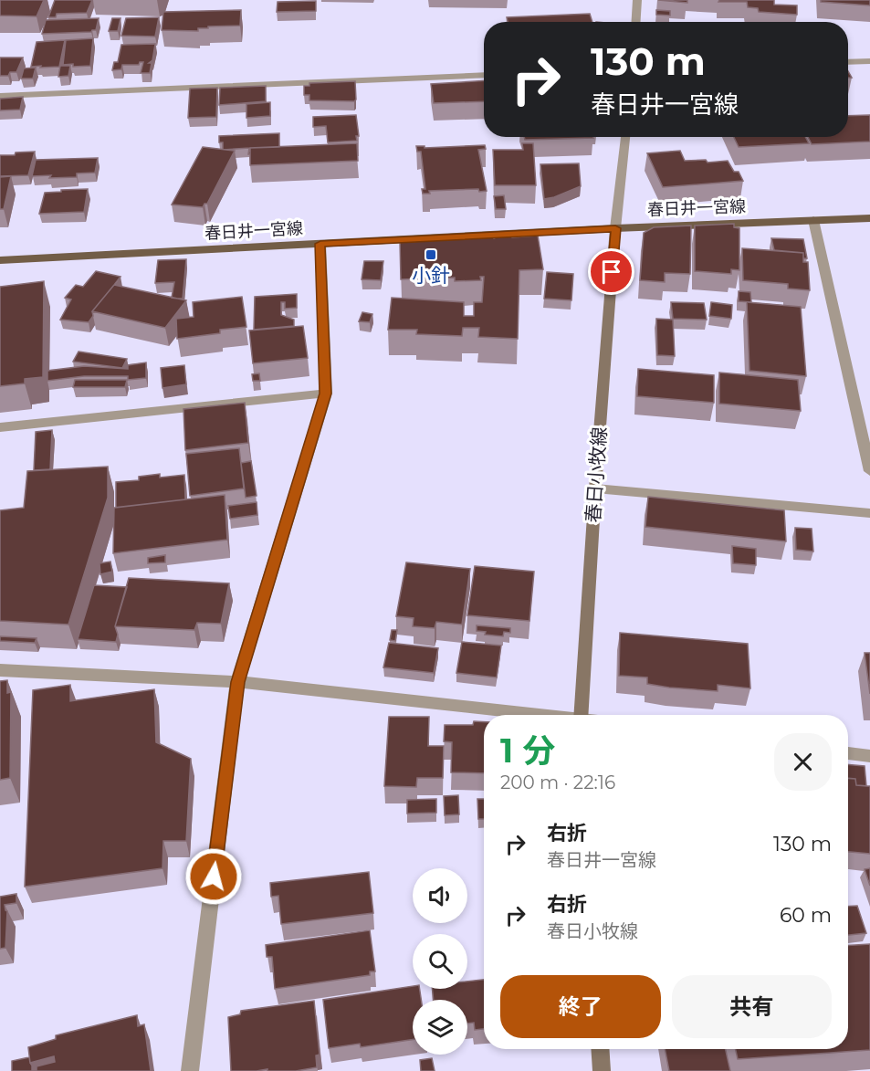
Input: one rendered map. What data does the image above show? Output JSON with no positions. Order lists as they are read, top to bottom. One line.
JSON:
{"streets":{"main road":["春日井一宮線","春日小牧線"]},"crossings":[["春日井一宮線","春日小牧線"]],"places":{"transit":["小針"]},"page":{"turn":["130 m","春日井一宮線"],"heading":["1 分","200 m · 22:16"],"list":[{"name":"右折","note":"春日井一宮線","value":"130 m"},{"name":"右折","note":"春日小牧線","value":"60 m"}],"buttons":["終了","共有"]}}
